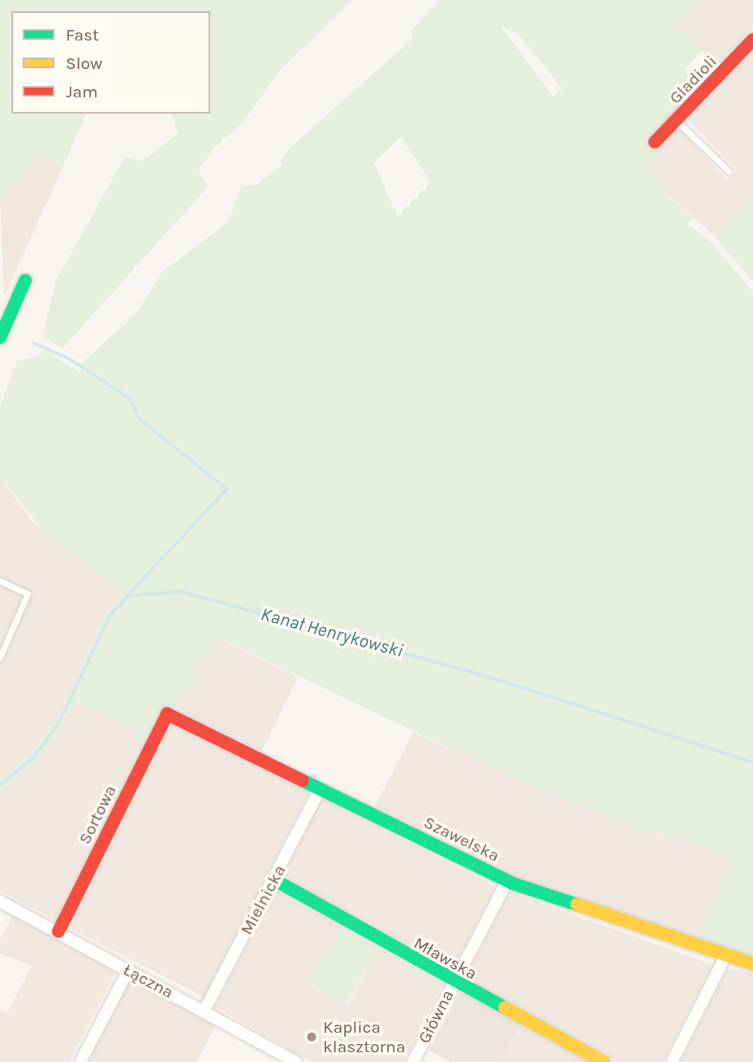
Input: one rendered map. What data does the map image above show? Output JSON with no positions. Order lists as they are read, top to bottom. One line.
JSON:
{"streets":{"street":["Gladioli","Sortowa","Szawelska","Mielnicka","Mławska","Łączna","Główna"]},"crossings":[["Sortowa","Szawelska"],["Sortowa","Łączna"],["Szawelska","Mielnicka"],["Szawelska","Główna"],["Mielnicka","Mławska"],["Mielnicka","Łączna"],["Mławska","Główna"]],"water":["Kanał Henrykowski"],"places":["Kaplica klasztorna"],"legend":["Fast","Slow","Jam"]}
